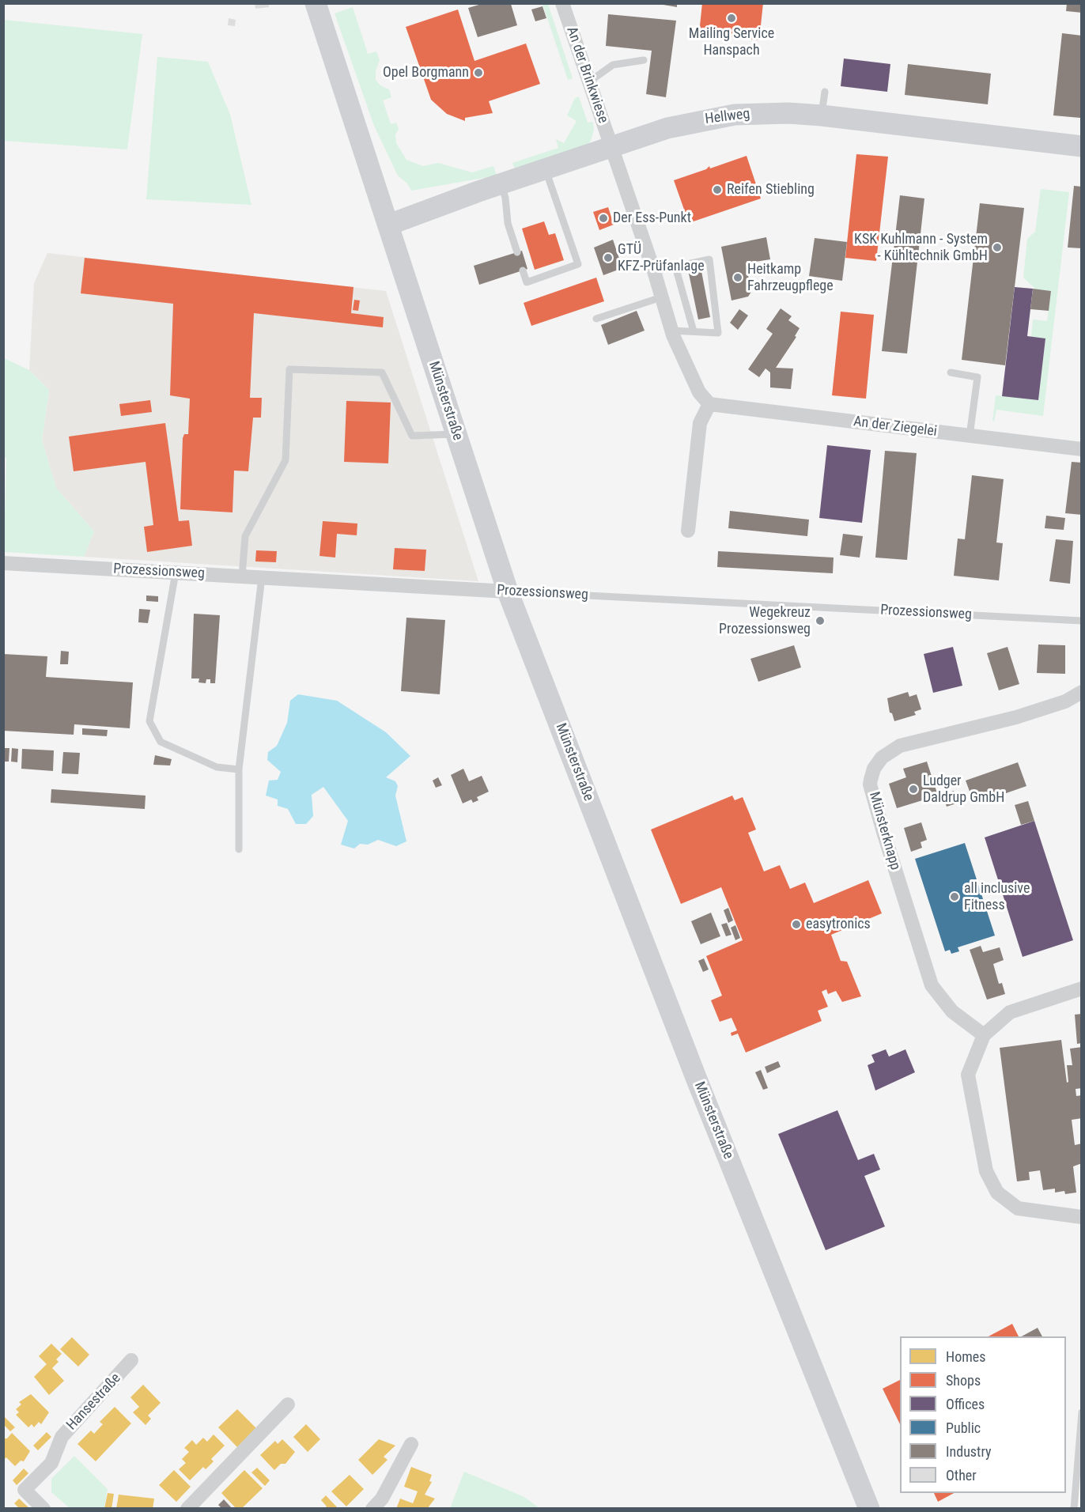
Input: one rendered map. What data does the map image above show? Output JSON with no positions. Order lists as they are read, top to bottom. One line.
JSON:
{"streets":{"main road":["Hellweg","Münsterstraße"],"street":["An der Brinkwiese","An der Ziegelei","Prozessionsweg","Münsterknapp","Hansestraße"]},"crossings":[["An der Brinkwiese","Hellweg"],["Hellweg","Münsterstraße"],["Münsterstraße","Prozessionsweg"]],"places":["Mailing Service Hanspach","Opel Borgmann","Reifen Stiebling","Der Ess-Punkt","KSK Kuhlmann - System - Kühltechnik GmbH","GTÜ KFZ-Prüfanlage","Heitkamp Fahrzeugpflege","Wegekreuz Prozessionsweg","Ludger Daldrup GmbH","all inclusive Fitness","easytronics"],"legend":["Homes","Shops","Offices","Public","Industry","Other"]}
